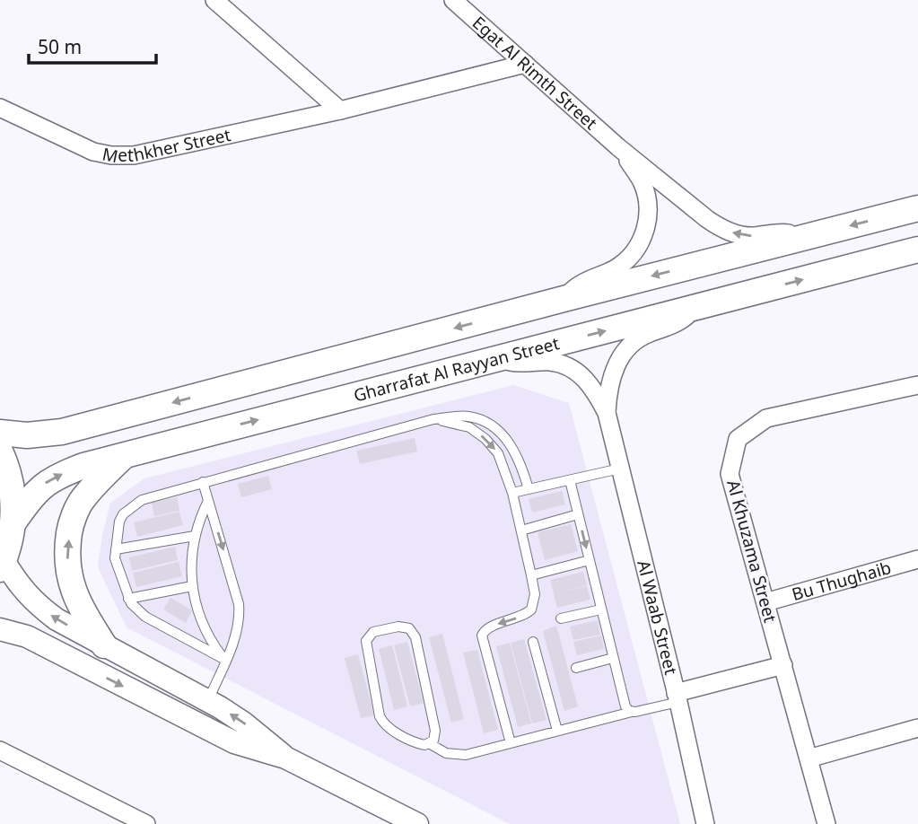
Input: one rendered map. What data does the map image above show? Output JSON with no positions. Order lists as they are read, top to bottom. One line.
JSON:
{"streets":{"main road":["Gharrafat Al Rayyan Street"],"street":["Egat Al Rimth Street","Methkher Street","Al Khuzama Street","Bu Thughaib","Al Waab Street"]},"crossings":[["Egat Al Rimth Street","Methkher Street"],["Gharrafat Al Rayyan Street","Al Waab Street"],["Al Khuzama Street","Bu Thughaib"]],"scale_bar":"50 m"}
